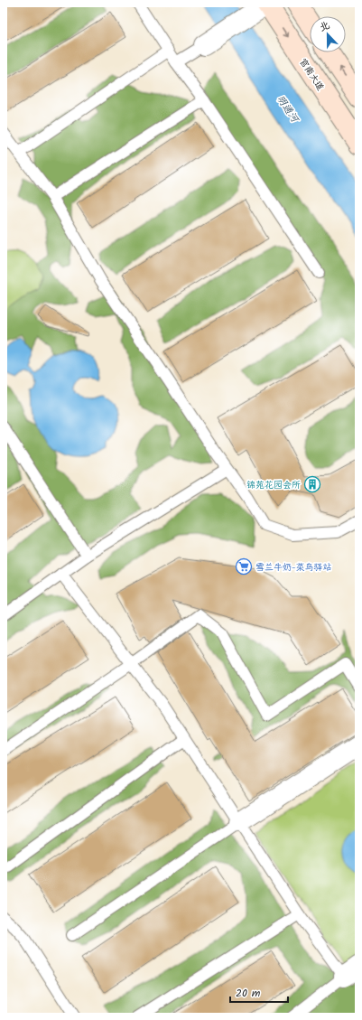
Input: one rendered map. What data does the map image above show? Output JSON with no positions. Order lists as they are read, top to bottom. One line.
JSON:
{"streets":{"main road":["官南大道"]},"water":["明通河"],"places":{"building":["锦苑花园会所"],"supermarket":["雪兰牛奶-菜鸟驿站"]},"scale_bar":"20 m","north":"top"}
